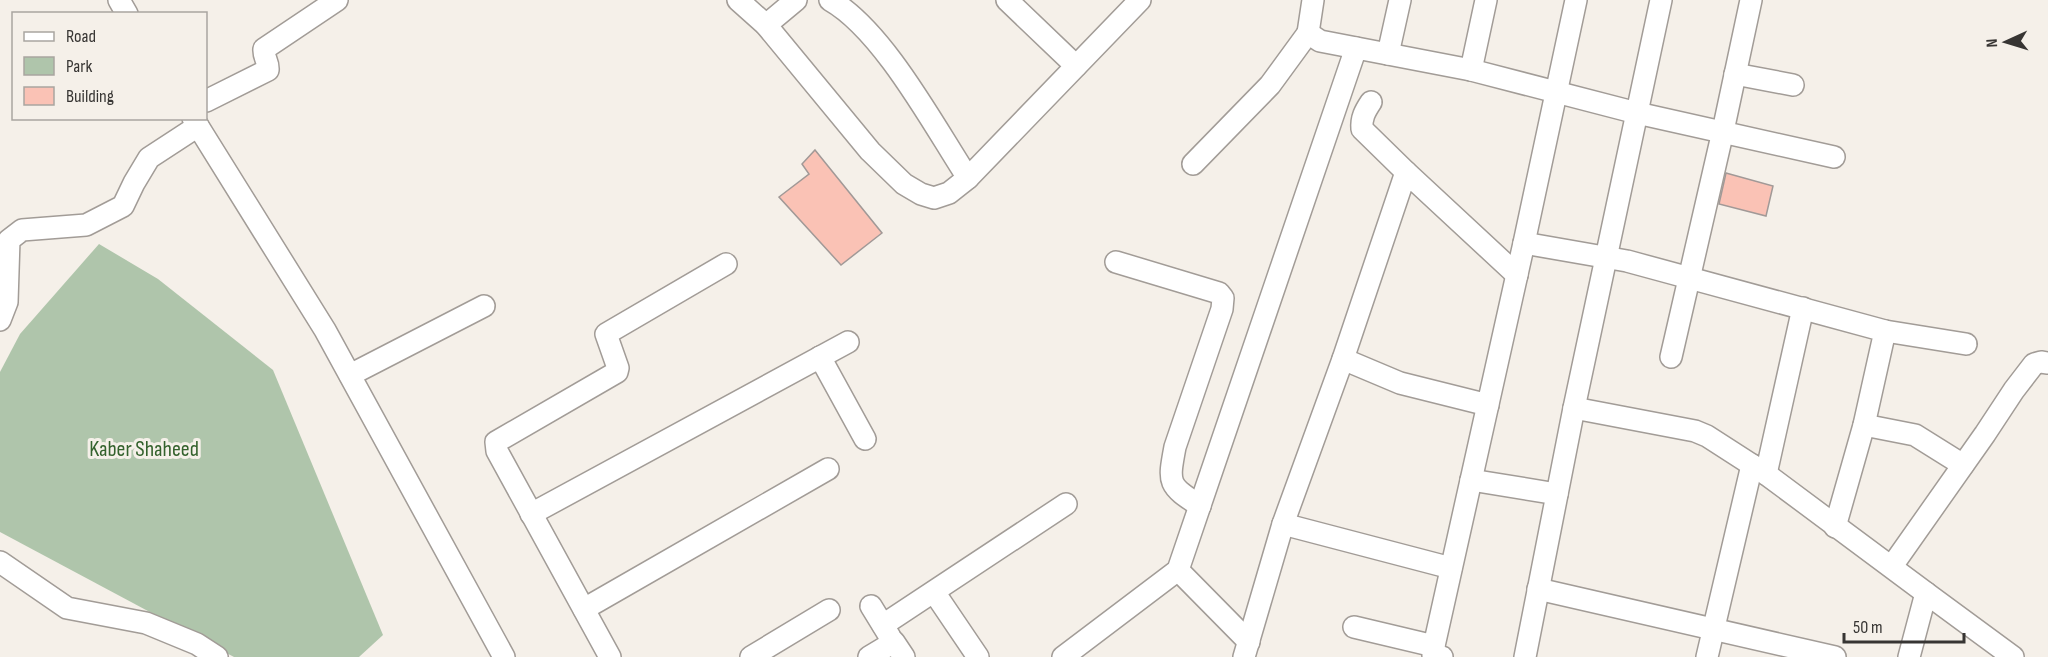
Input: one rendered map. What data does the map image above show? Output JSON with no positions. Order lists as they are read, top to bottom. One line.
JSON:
{"parks":["Kaber Shaheed"],"legend":["Road","Park","Building"],"scale_bar":"50 m","north":"left"}
